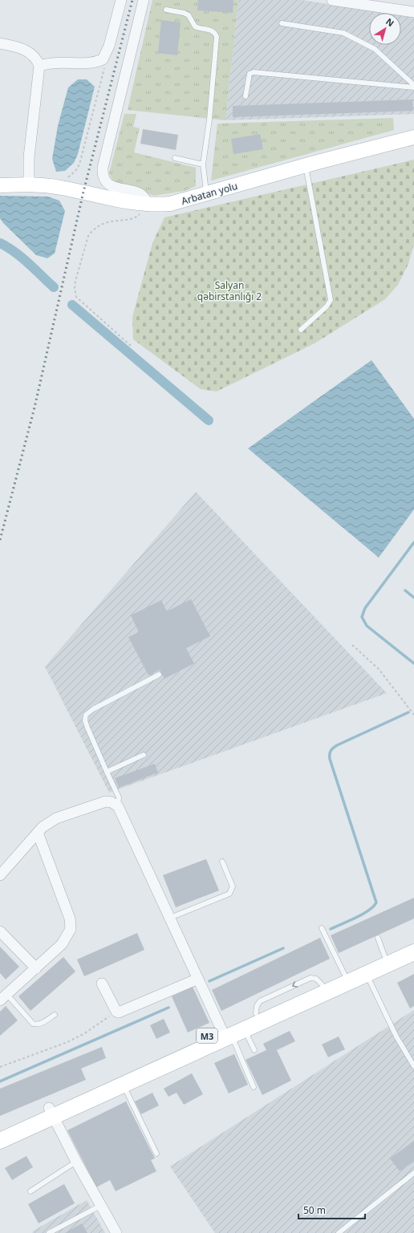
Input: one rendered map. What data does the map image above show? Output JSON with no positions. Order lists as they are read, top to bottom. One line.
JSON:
{"streets":{"main road":["Arbatan yolu","M3"]},"parks":["Salyan qəbirstanlığı 2"],"scale_bar":"50 m","north":"top right"}
